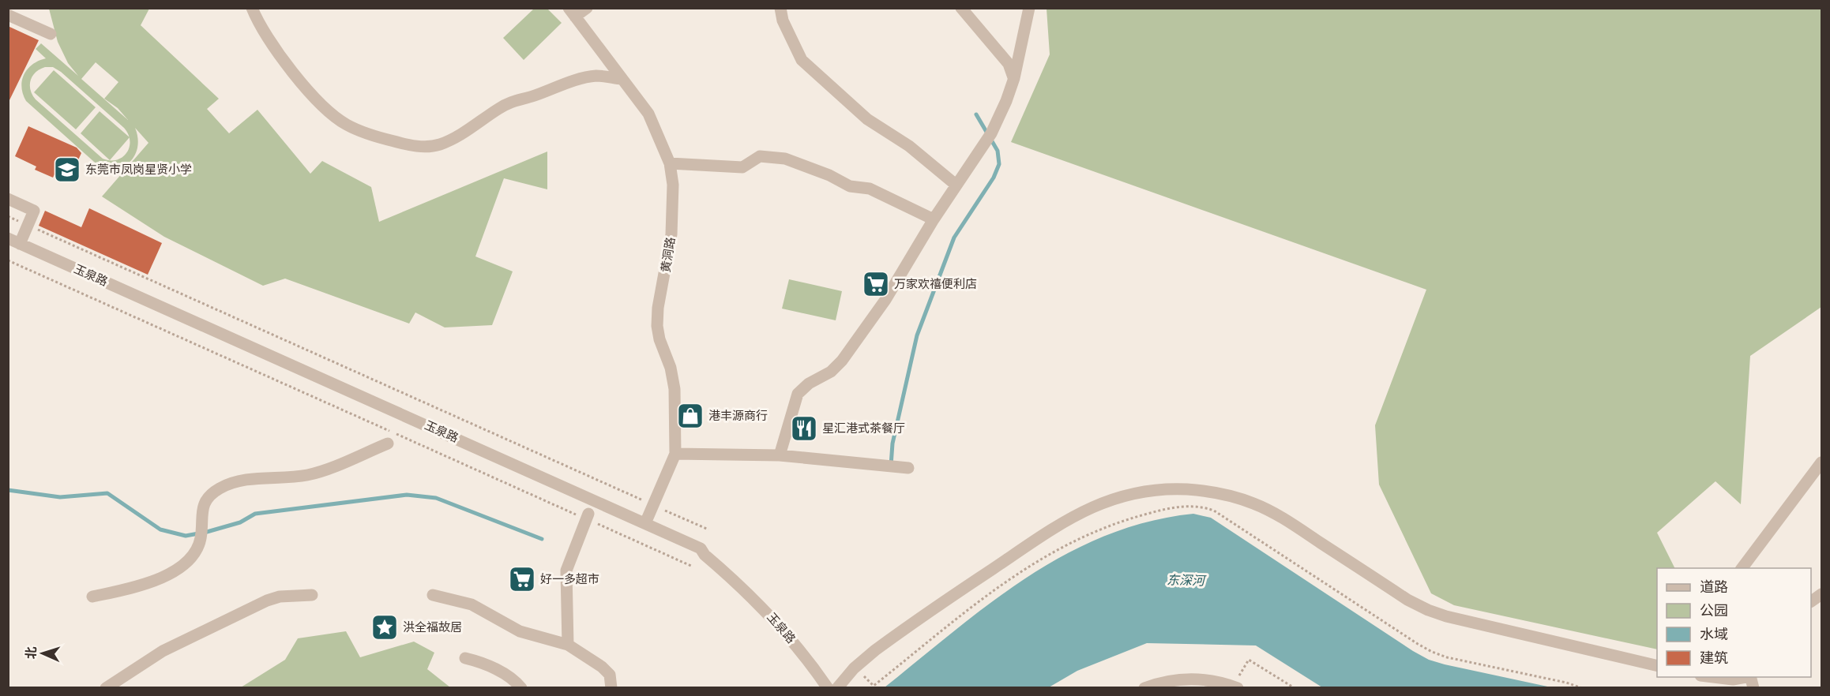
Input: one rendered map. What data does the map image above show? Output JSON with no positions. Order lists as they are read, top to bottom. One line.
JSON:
{"streets":{"street":["黄洞路","玉泉路"]},"crossings":[["黄洞路","玉泉路"]],"water":["东深河"],"places":{"school or university":["东莞市凤岗星贤小学"],"supermarket":["万家欢禧便利店","好一多超市"],"shop":["港丰源商行"],"restaurant":["星汇港式茶餐厅"],"place":["洪全福故居"]},"legend":["道路","公园","水域","建筑"],"north":"left"}
